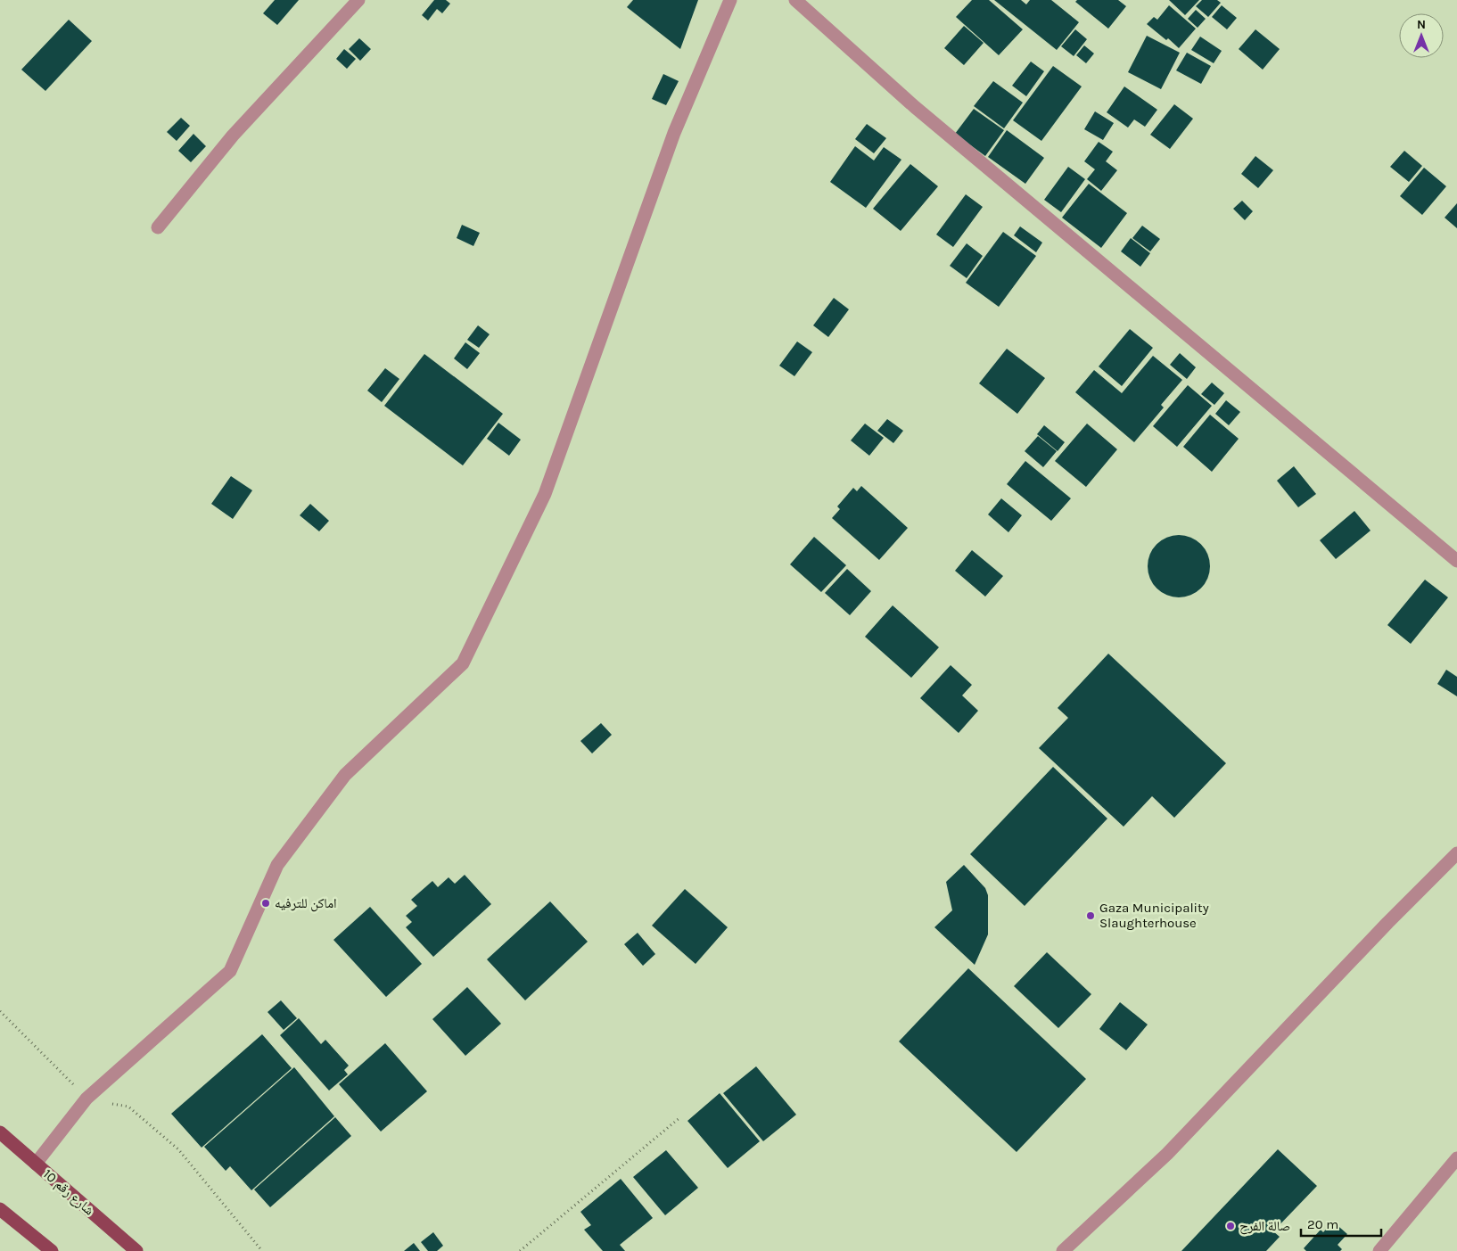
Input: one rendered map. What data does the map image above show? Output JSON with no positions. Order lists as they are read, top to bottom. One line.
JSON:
{"streets":{"main road":["شارع رقم 10"]},"places":["اماكن للترفيه","Gaza Municipality Slaughterhouse","صالة الفرح"],"scale_bar":"20 m","north":"top"}
